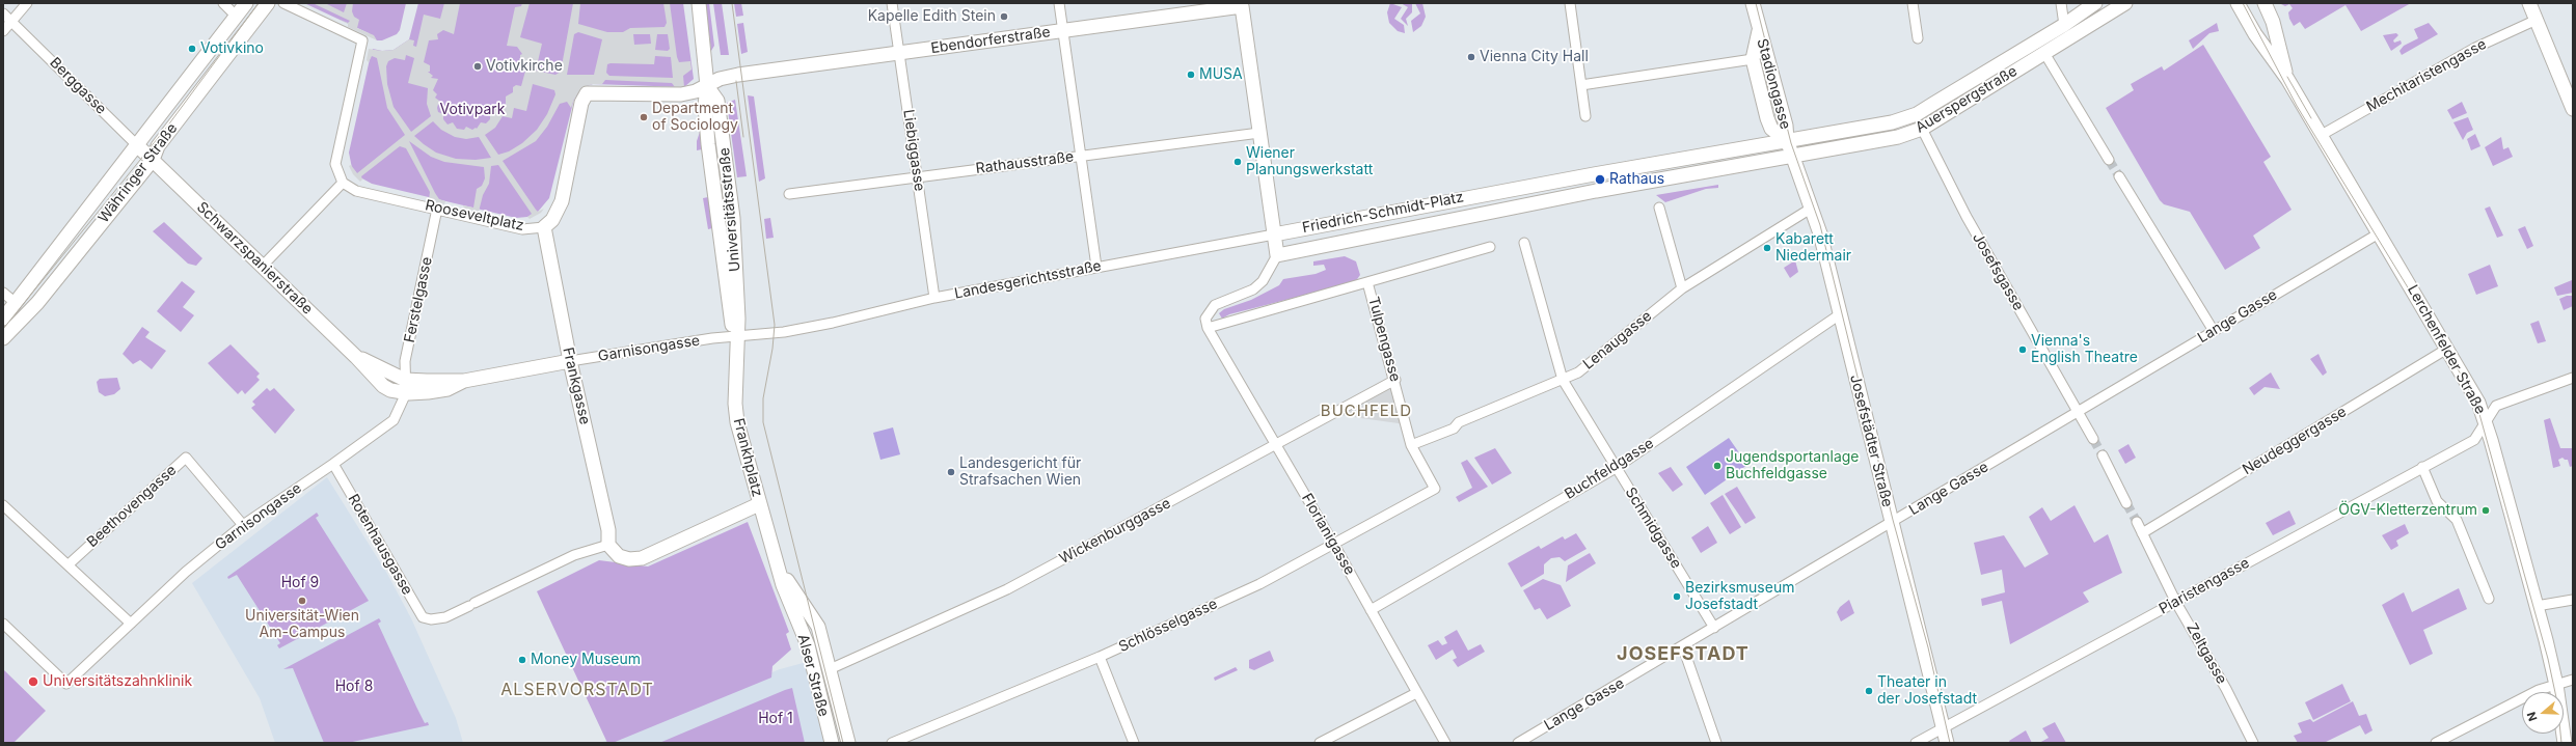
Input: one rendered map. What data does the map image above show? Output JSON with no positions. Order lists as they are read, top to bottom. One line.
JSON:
{"streets":{"main road":["Ebendorferstraße","Stadiongasse","Berggasse","Auerspergstraße","Währinger Straße","Universitätsstraße","Friedrich-Schmidt-Platz","Rooseveltplatz","Schwarzspanierstraße","Garnisongasse","Lerchenfelder Straße","Frankgasse","Josefstädter Straße","Frankhplatz","Alser Straße"],"street":["Mechitaristengasse","Liebiggasse","Rathausstraße","Josefsgasse","Landesgerichtsstraße","Ferstelgasse","Lange Gasse","Tulpengasse","Lenaugasse","Neudeggergasse","Buchfeldgasse","Beethovengasse","Schmidgasse","Wickenburggasse","Florianigasse","Rotenhausgasse","Piaristengasse","Schlösselgasse","Zeltgasse"]},"crossings":[["Ebendorferstraße","Liebiggasse"],["Ebendorferstraße","Rooseveltplatz"],["Mechitaristengasse","Lerchenfelder Straße"],["Stadiongasse","Auerspergstraße"],["Stadiongasse","Friedrich-Schmidt-Platz"],["Stadiongasse","Josefstädter Straße"],["Berggasse","Währinger Straße"],["Berggasse","Schwarzspanierstraße"],["Auerspergstraße","Friedrich-Schmidt-Platz"],["Auerspergstraße","Josefsgasse"],["Auerspergstraße","Josefstädter Straße"],["Liebiggasse","Rathausstraße"],["Liebiggasse","Landesgerichtsstraße"],["Währinger Straße","Schwarzspanierstraße"],["Universitätsstraße","Rooseveltplatz"],["Universitätsstraße","Landesgerichtsstraße"],["Universitätsstraße","Garnisongasse"],["Universitätsstraße","Frankhplatz"],["Friedrich-Schmidt-Platz","Landesgerichtsstraße"],["Friedrich-Schmidt-Platz","Josefstädter Straße"],["Rooseveltplatz","Ferstelgasse"],["Rooseveltplatz","Frankgasse"],["Schwarzspanierstraße","Ferstelgasse"],["Schwarzspanierstraße","Garnisongasse"],["Josefsgasse","Lange Gasse"],["Landesgerichtsstraße","Garnisongasse"],["Landesgerichtsstraße","Frankhplatz"],["Ferstelgasse","Garnisongasse"],["Lange Gasse","Lerchenfelder Straße"],["Lange Gasse","Josefstädter Straße"],["Lange Gasse","Schmidgasse"],["Tulpengasse","Lenaugasse"],["Tulpengasse","Wickenburggasse"],["Tulpengasse","Schlösselgasse"],["Lenaugasse","Josefstädter Straße"],["Lenaugasse","Schmidgasse"],["Garnisongasse","Frankgasse"],["Garnisongasse","Frankhplatz"],["Garnisongasse","Beethovengasse"],["Garnisongasse","Rotenhausgasse"],["Lerchenfelder Straße","Neudeggergasse"],["Lerchenfelder Straße","Piaristengasse"],["Frankgasse","Frankhplatz"],["Frankgasse","Rotenhausgasse"],["Josefstädter Straße","Buchfeldgasse"],["Josefstädter Straße","Piaristengasse"],["Neudeggergasse","Zeltgasse"],["Frankhplatz","Rotenhausgasse"],["Frankhplatz","Alser Straße"],["Buchfeldgasse","Schmidgasse"],["Buchfeldgasse","Florianigasse"],["Wickenburggasse","Florianigasse"],["Wickenburggasse","Alser Straße"],["Florianigasse","Schlösselgasse"],["Piaristengasse","Zeltgasse"]],"districts":["BUCHFELD","JOSEFSTADT","ALSERVORSTADT"],"parks":["Votivpark","Hof 9","Hof 8","Hof 1"],"places":["Kapelle Edith Stein","Votivkino","Vienna City Hall","Votivkirche","MUSA","Department of Sociology","Wiener Planungswerkstatt","Rathaus","Kabarett Niedermair","Vienna's English Theatre","Jugendsportanlage Buchfeldgasse","Landesgericht für Strafsachen Wien","ÖGV-Kletterzentrum","Bezirksmuseum Josefstadt","Universität-Wien Am-Campus","Money Museum","Universitätszahnklinik","Theater in der Josefstadt"],"north":"left"}
